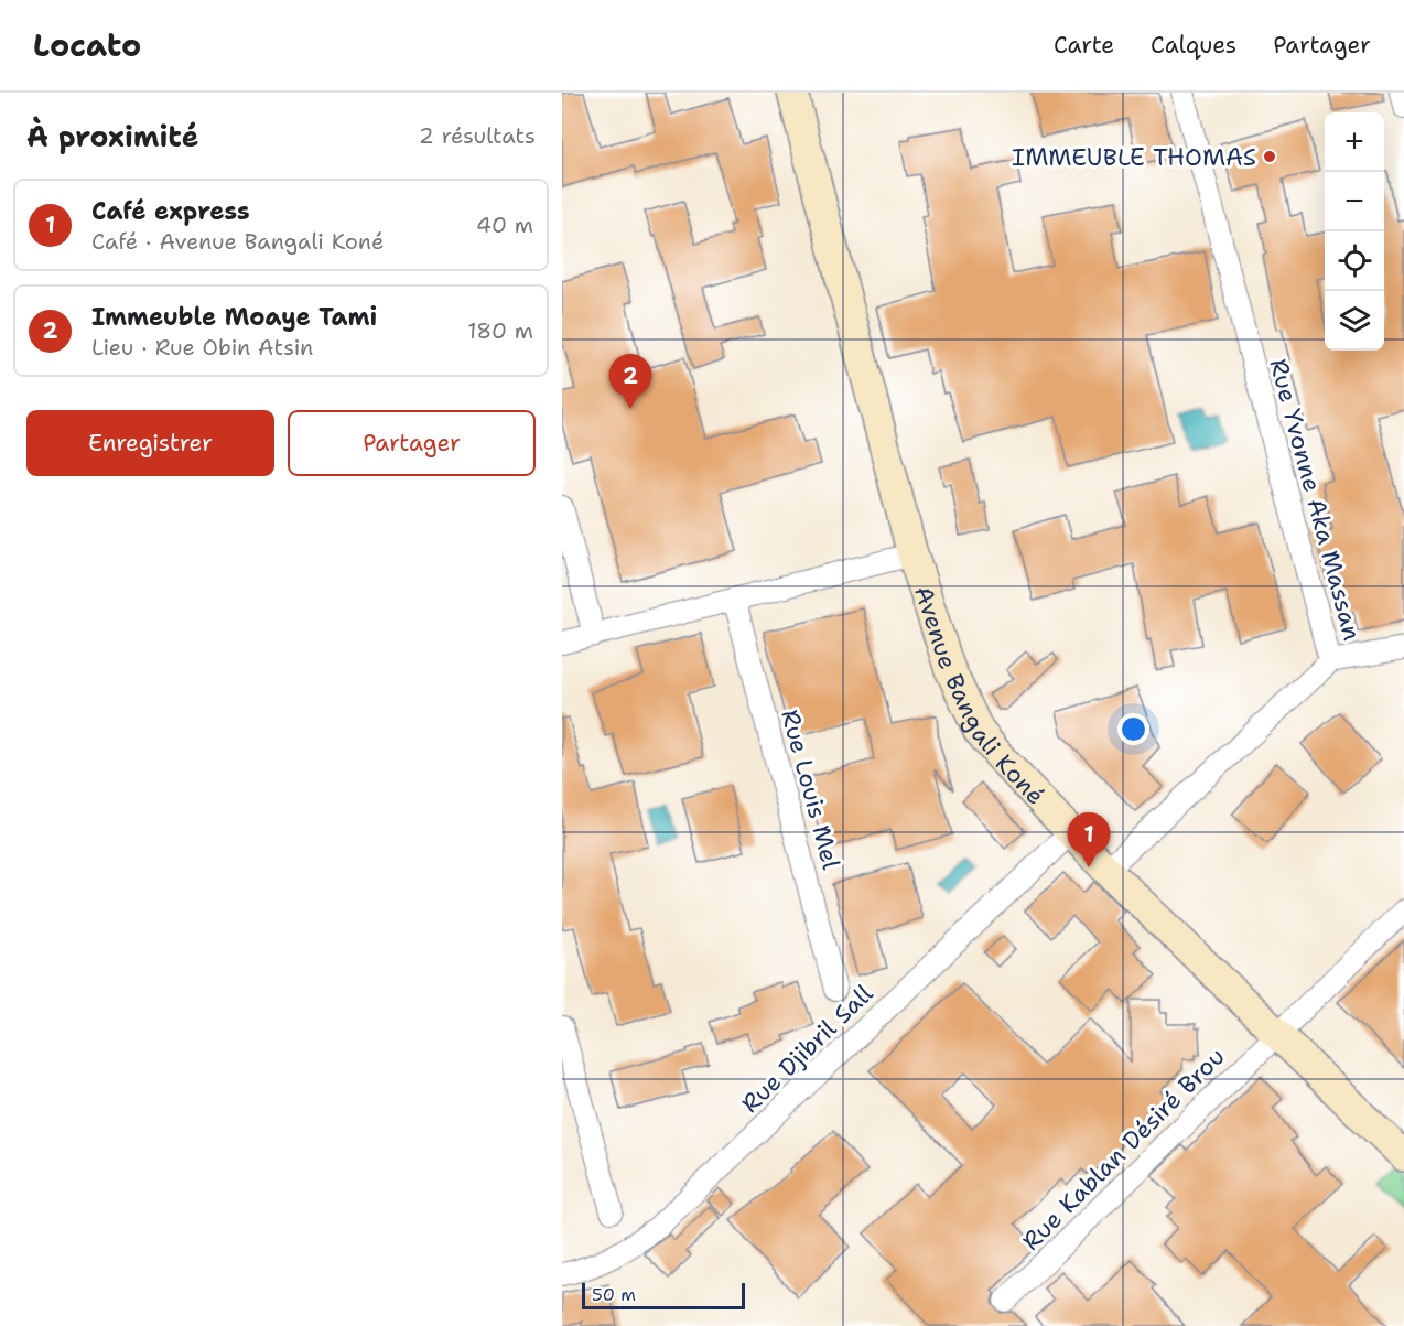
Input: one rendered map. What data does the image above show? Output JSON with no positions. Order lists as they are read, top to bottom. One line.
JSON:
{"streets":{"street":["Rue Yvonne Aka Massan","Avenue Bangali Koné","Rue Louis Mel","Rue Djibril Sall","Rue Kablan Désiré Brou"]},"crossings":[["Rue Yvonne Aka Massan","Avenue Bangali Koné"],["Avenue Bangali Koné","Rue Djibril Sall"],["Avenue Bangali Koné","Rue Kablan Désiré Brou"]],"places":["IMMEUBLE THOMAS"],"scale_bar":"50 m","page":{"header":"Locato","nav":["Carte","Calques","Partager"],"heading":["À proximité","2 résultats"],"map_buttons":["+","−"],"list":[{"mark":"1","name":"Café express","note":"Café · Avenue Bangali Koné","value":"40 m"},{"mark":"2","name":"Immeuble Moaye Tami","note":"Lieu · Rue Obin Atsin","value":"180 m"}],"pins":["2","1"],"buttons":["Enregistrer","Partager"],"scale":"50 m"}}
